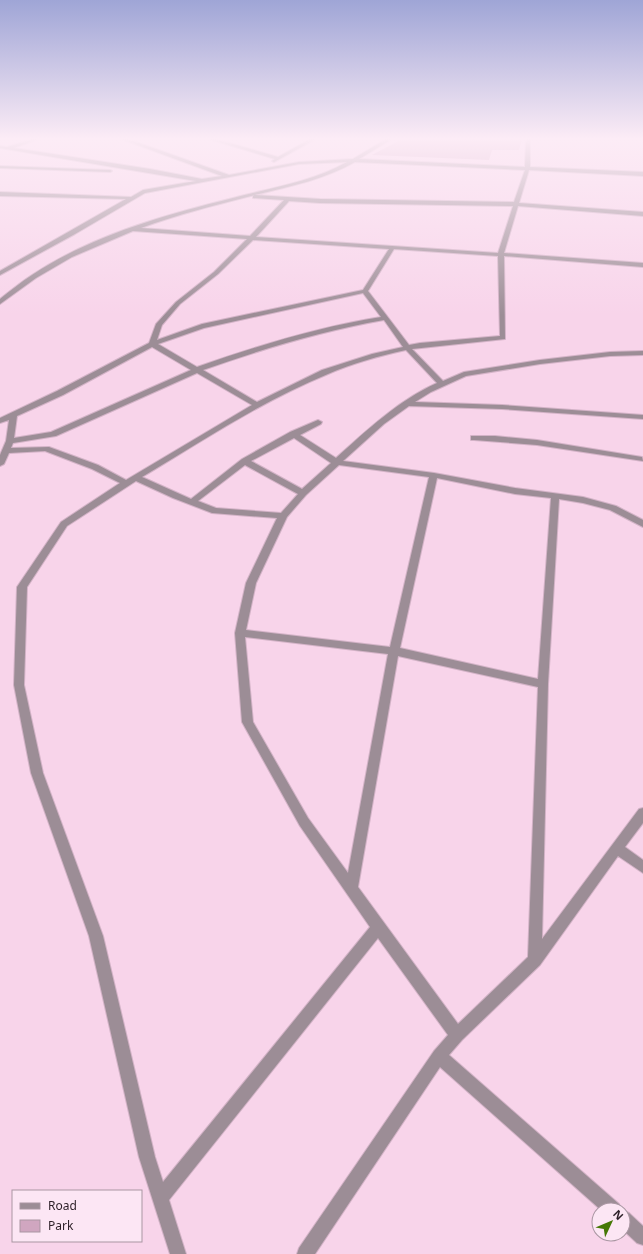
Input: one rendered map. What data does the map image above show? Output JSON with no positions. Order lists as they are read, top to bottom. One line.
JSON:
{"legend":["Road","Park"],"north":"top right"}
